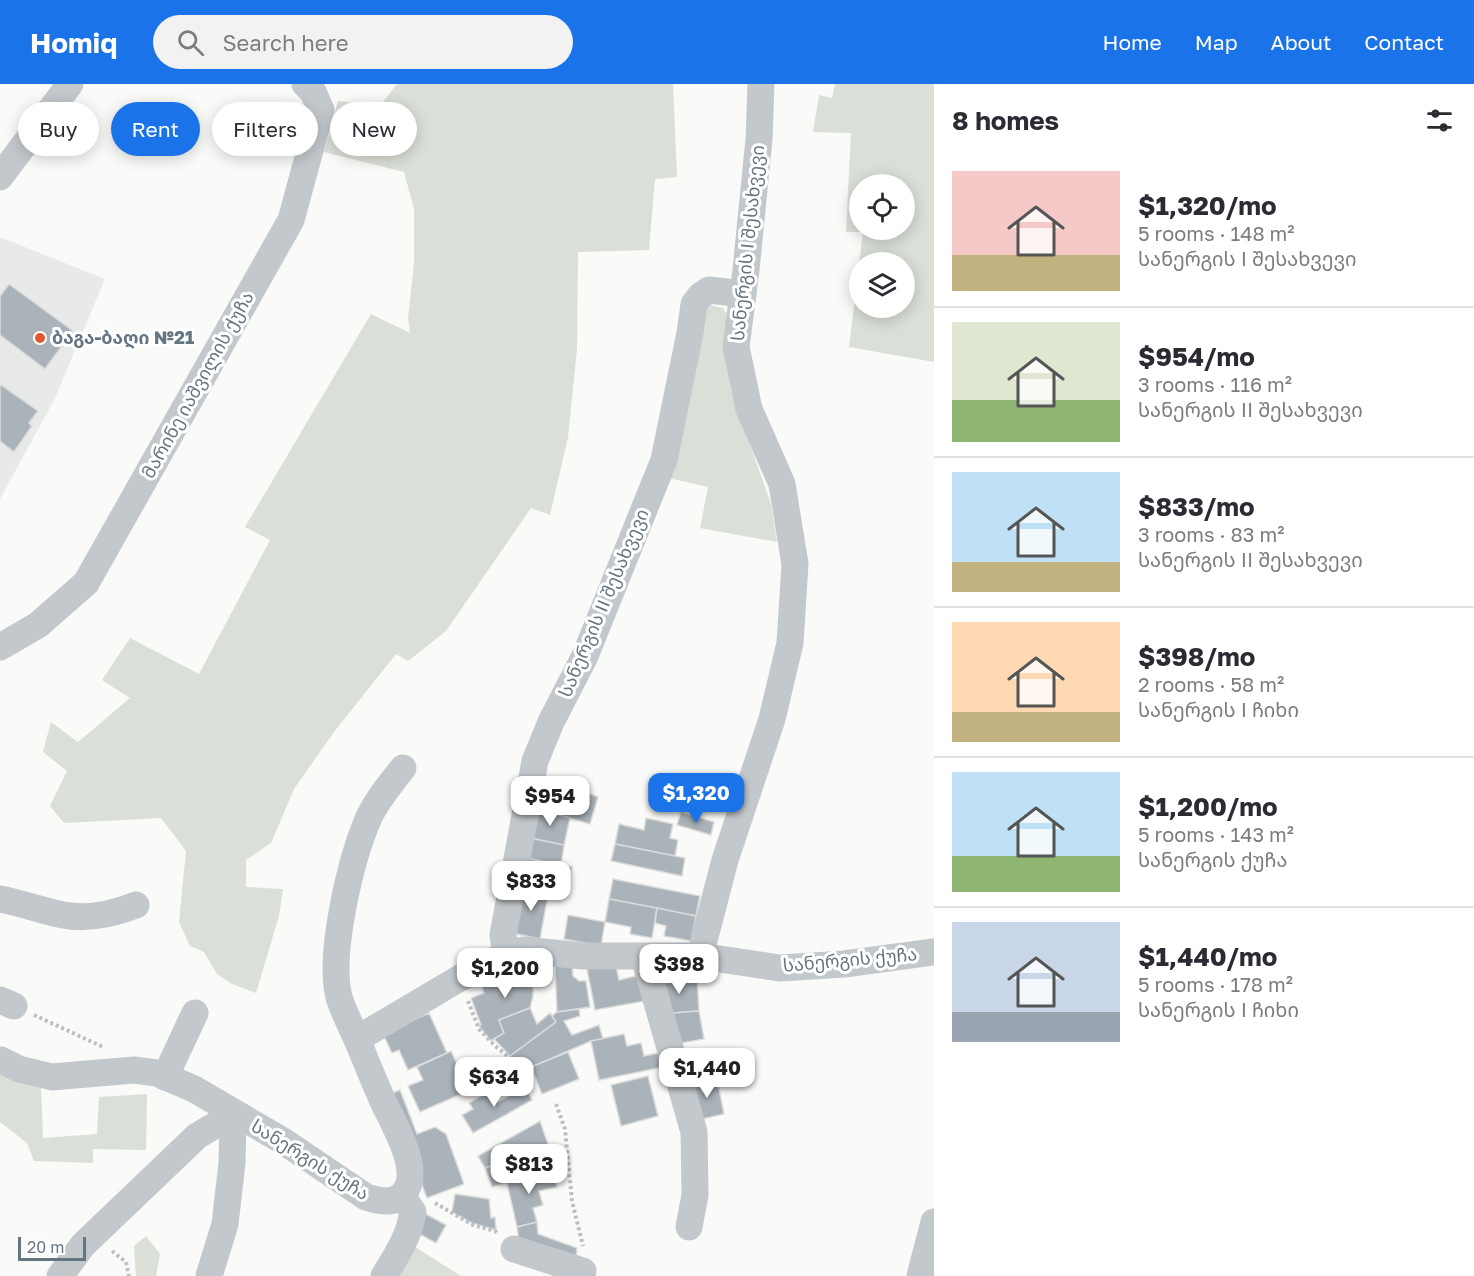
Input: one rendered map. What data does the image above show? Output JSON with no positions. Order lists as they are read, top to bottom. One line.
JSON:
{"streets":{"street":["სანერგის I შესახვევი","მარინე იაშვილის ქუჩა","სანერგის II შესახვევი","სანერგის ქუჩა"]},"crossings":[["სანერგის I შესახვევი","სანერგის II შესახვევი"],["სანერგის I შესახვევი","სანერგის ქუჩა"],["სანერგის II შესახვევი","სანერგის ქუჩა"]],"places":["ბაგა-ბაღი №21"],"scale_bar":"20 m","page":{"header":"Homiq","search":"Search here","nav":["Home","Map","About","Contact"],"heading":"8 homes","chip":["Buy","Rent","Filters","New"],"list":[{"name":"$1,320/mo","note":"5 rooms · 148 m² · სანერგის I შესახვევი"},{"name":"$954/mo","note":"3 rooms · 116 m² · სანერგის II შესახვევი"},{"name":"$833/mo","note":"3 rooms · 83 m² · სანერგის II შესახვევი"},{"name":"$398/mo","note":"2 rooms · 58 m² · სანერგის I ჩიხი"},{"name":"$1,200/mo","note":"5 rooms · 143 m² · სანერგის ქუჩა"},{"name":"$1,440/mo","note":"5 rooms · 178 m² · სანერგის I ჩიხი"}],"price":["$1,320","$954","$833","$398","$1,200","$1,440","$634","$813"],"scale":"20 m"}}
